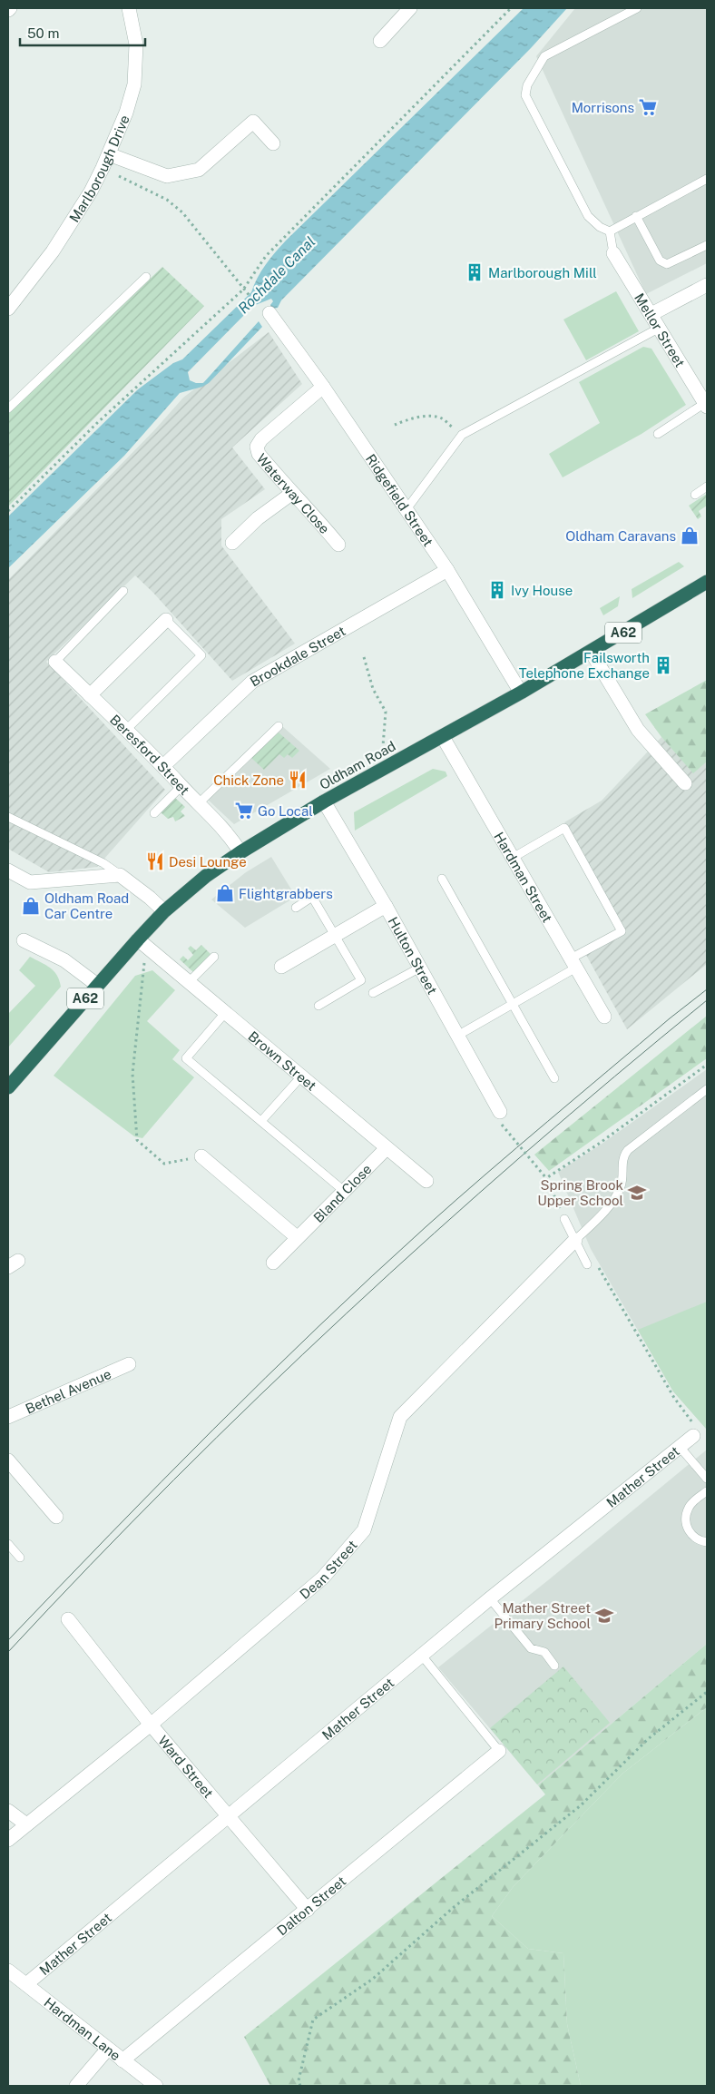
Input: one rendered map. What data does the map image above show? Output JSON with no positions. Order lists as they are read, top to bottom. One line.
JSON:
{"streets":{"highway":["A62","Oldham Road"],"street":["Marlborough Drive","Mellor Street","Waterway Close","Ridgefield Street","Brookdale Street","Beresford Street","Hardman Street","Hulton Street","Brown Street","Bland Close","Bethel Avenue","Mather Street","Dean Street","Ward Street","Dalton Street","Hardman Lane"]},"crossings":[["Waterway Close","Ridgefield Street"],["Ridgefield Street","Brookdale Street"],["Ridgefield Street","Oldham Road"],["Brookdale Street","Beresford Street"],["Beresford Street","Oldham Road"],["Oldham Road","Hardman Street"],["Oldham Road","Hulton Street"],["Oldham Road","Brown Street"],["Brown Street","Bland Close"],["Mather Street","Ward Street"],["Mather Street","Hardman Lane"],["Dean Street","Ward Street"],["Ward Street","Dalton Street"],["Dalton Street","Hardman Lane"]],"water":["Rochdale Canal"],"places":{"supermarket":["Morrisons","Go Local"],"building":["Marlborough Mill","Ivy House","Failsworth Telephone Exchange"],"shop":["Oldham Caravans","Flightgrabbers","Oldham Road Car Centre"],"restaurant":["Chick Zone","Desi Lounge"],"school or university":["Spring Brook Upper School","Mather Street Primary School"]},"scale_bar":"50 m"}
